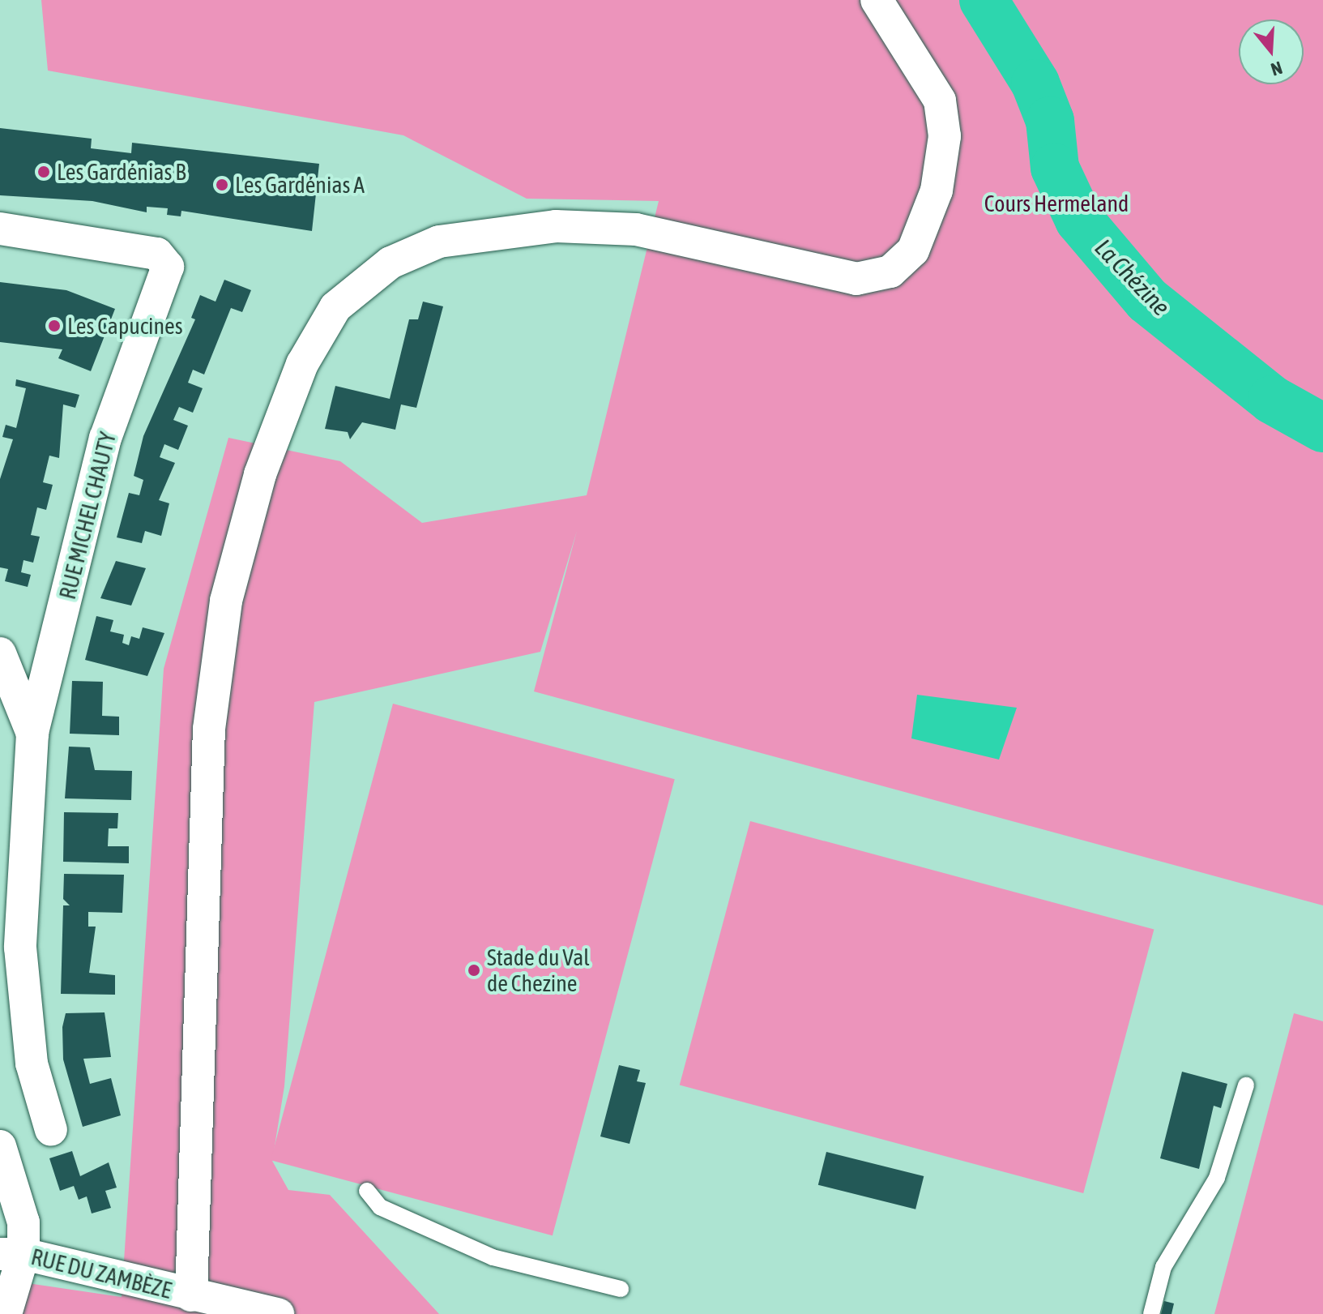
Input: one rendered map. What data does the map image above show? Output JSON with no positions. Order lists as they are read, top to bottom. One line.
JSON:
{"streets":{"street":["RUE MICHEL CHAUTY","RUE DU ZAMBÈZE"]},"water":["La Chézine"],"parks":["Cours Hermeland"],"places":["Les Gardénias B","Les Gardénias A","Les Capucines","Stade du Val de Chezine"],"north":"bottom"}
